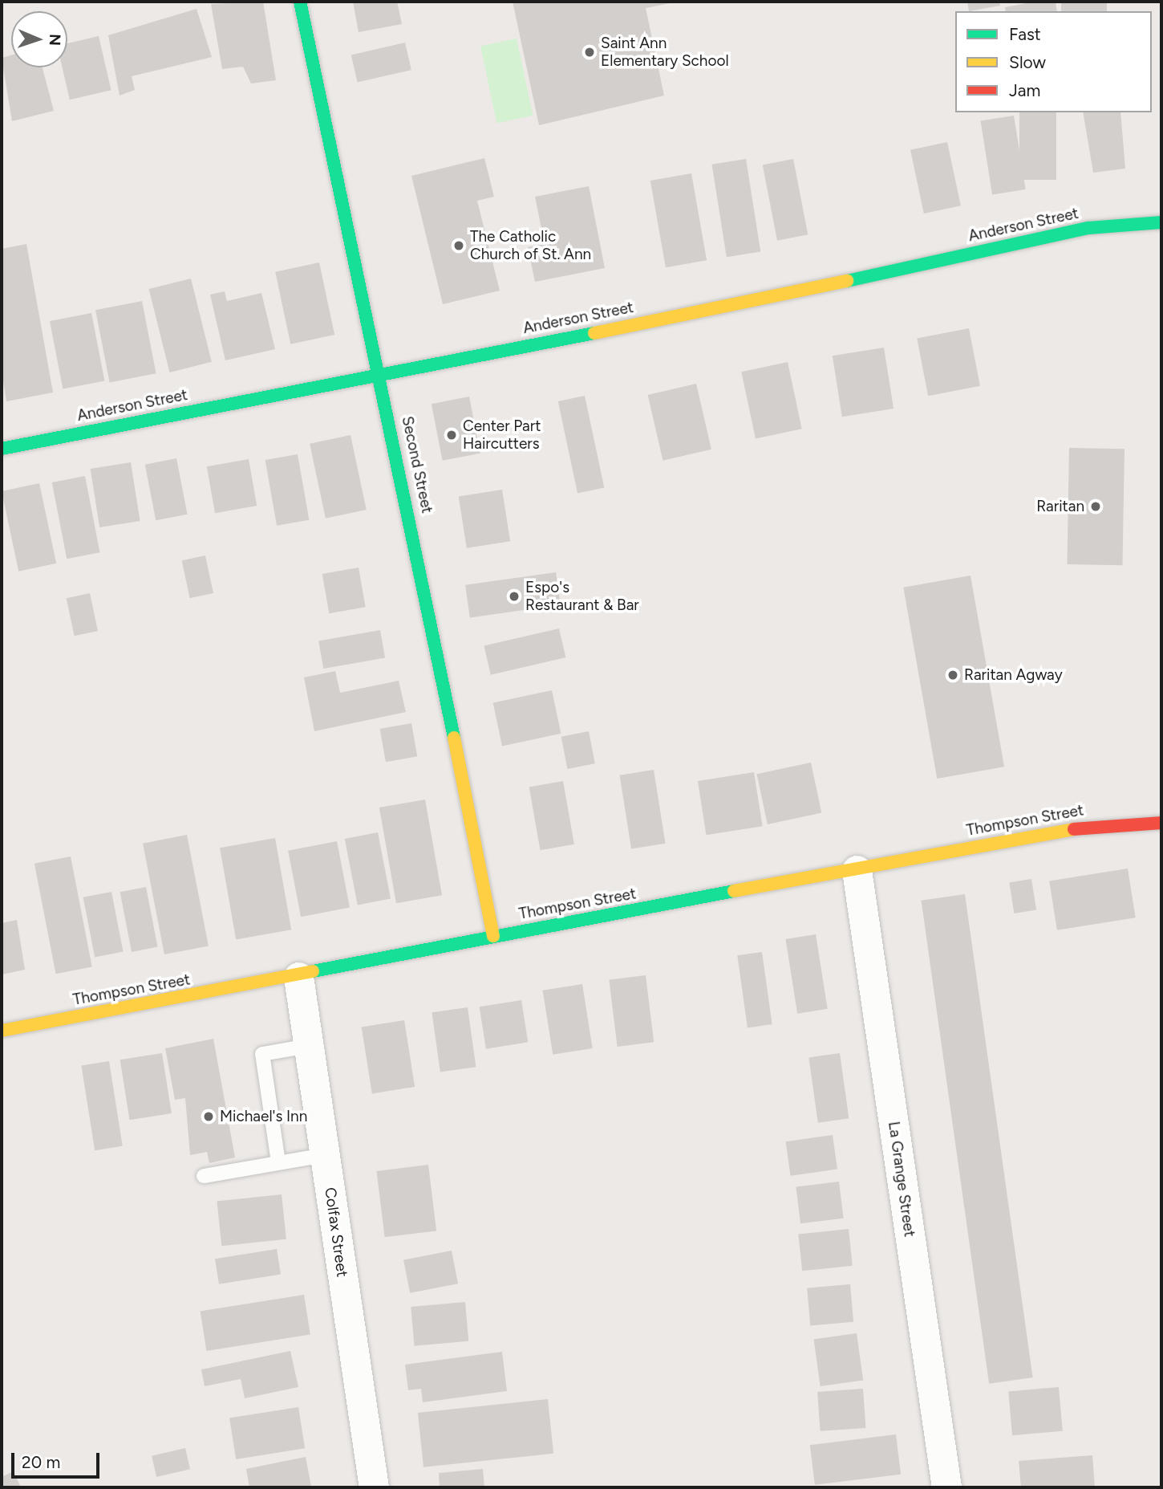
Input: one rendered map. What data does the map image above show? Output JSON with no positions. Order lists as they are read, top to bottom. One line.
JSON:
{"streets":{"street":["Anderson Street","Second Street","Thompson Street","La Grange Street","Colfax Street"]},"crossings":[["Anderson Street","Second Street"],["Second Street","Thompson Street"],["Thompson Street","La Grange Street"],["Thompson Street","Colfax Street"]],"places":["Saint Ann Elementary School","The Catholic Church of St. Ann","Center Part Haircutters","Raritan","Espo's Restaurant & Bar","Raritan Agway","Michael's Inn"],"legend":["Fast","Slow","Jam"],"scale_bar":"20 m","north":"right"}
